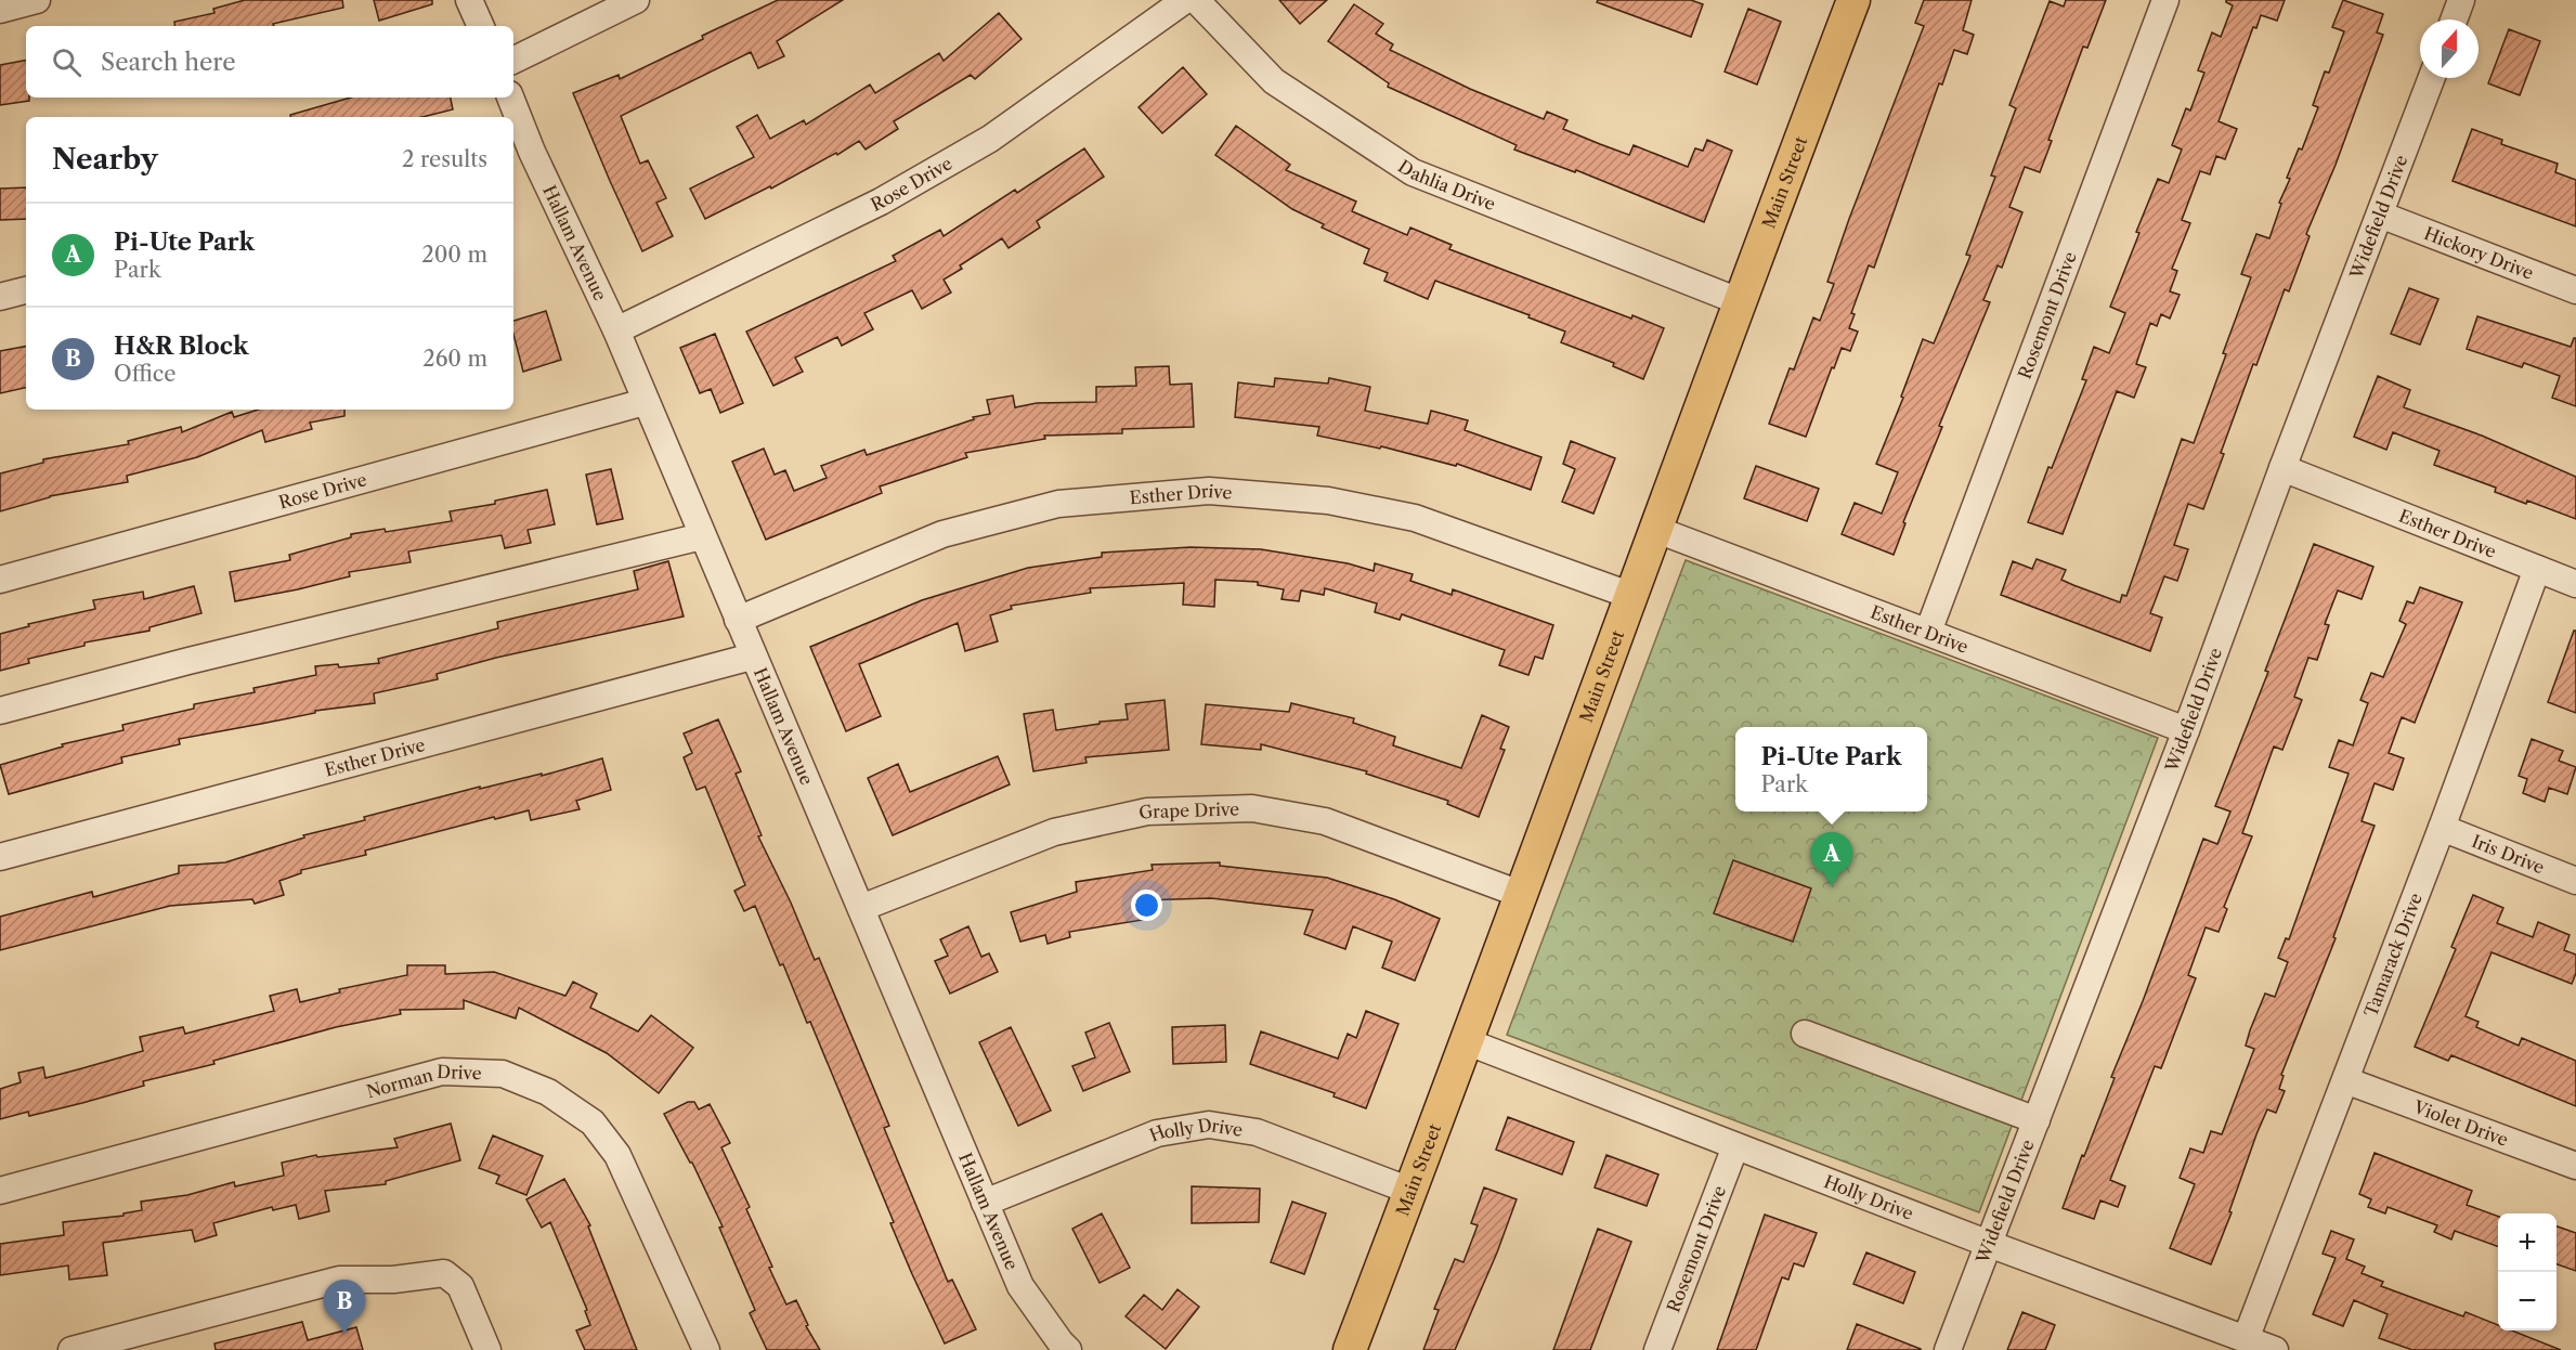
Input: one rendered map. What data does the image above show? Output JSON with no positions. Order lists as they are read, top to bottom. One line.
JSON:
{"streets":{"main road":["Main Street"],"street":["Rose Drive","Dahlia Drive","Widefield Drive","Hallam Avenue","Hickory Drive","Rosemont Drive","Esther Drive","Grape Drive","Iris Drive","Tamarack Drive","Norman Drive","Violet Drive","Holly Drive"]},"crossings":[["Main Street","Dahlia Drive"],["Main Street","Esther Drive"],["Main Street","Grape Drive"],["Main Street","Holly Drive"],["Rose Drive","Hallam Avenue"],["Widefield Drive","Hickory Drive"],["Widefield Drive","Esther Drive"],["Widefield Drive","Holly Drive"],["Hallam Avenue","Esther Drive"],["Hallam Avenue","Grape Drive"],["Hallam Avenue","Holly Drive"],["Rosemont Drive","Esther Drive"],["Rosemont Drive","Holly Drive"],["Esther Drive","Tamarack Drive"],["Iris Drive","Tamarack Drive"],["Tamarack Drive","Violet Drive"],["Tamarack Drive","Holly Drive"]],"north":"top","page":{"search":"Search here","heading":["Nearby","2 results"],"list":[{"mark":"A","name":"Pi-Ute Park","note":"Park","value":"200 m"},{"mark":"B","name":"H&R Block","note":"Office","value":"260 m"}],"popup":["Pi-Ute Park","Park"],"pins":["A","B"],"map_buttons":["+","−"]}}
